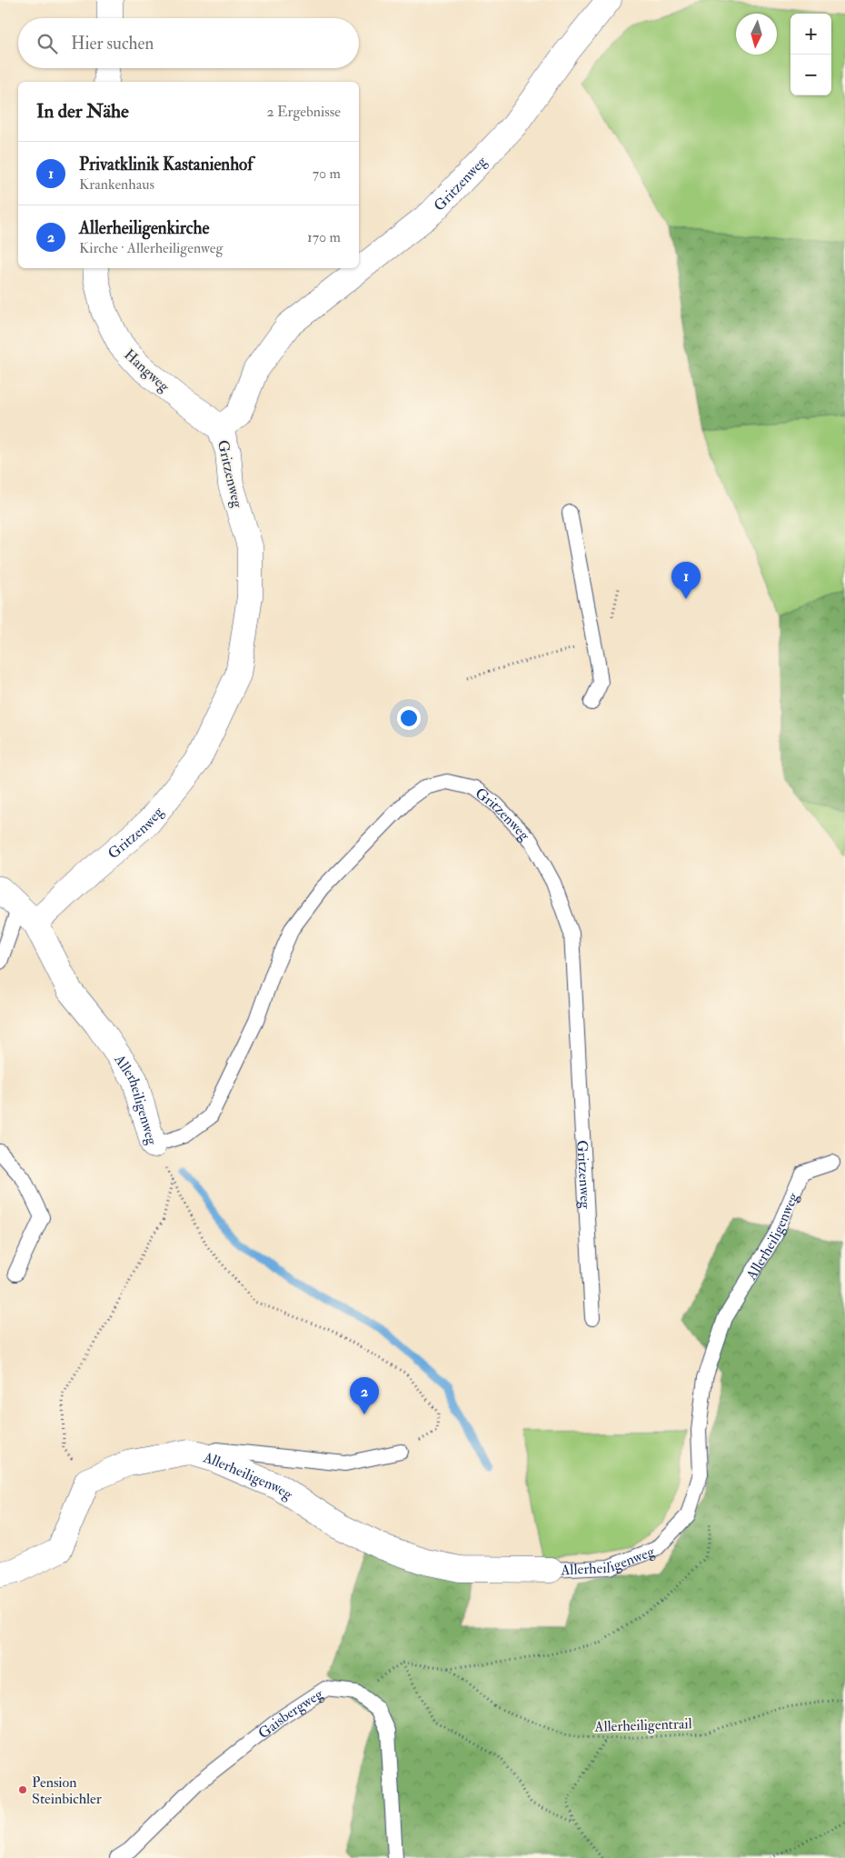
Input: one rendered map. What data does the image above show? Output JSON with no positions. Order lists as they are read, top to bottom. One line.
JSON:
{"streets":{"street":["Gritzenweg","Hangweg","Allerheiligenweg"],"lane":["Gaisbergweg"],"path":["Allerheiligentrail"]},"crossings":[["Gritzenweg","Hangweg"],["Gritzenweg","Allerheiligenweg"]],"places":["Pension Steinbichler"],"north":"bottom","page":{"map_buttons":["+","−"],"search":"Hier suchen","heading":["In der Nähe","2 Ergebnisse"],"list":[{"mark":"1","name":"Privatklinik Kastanienhof","note":"Krankenhaus","value":"70 m"},{"mark":"2","name":"Allerheiligenkirche","note":"Kirche · Allerheiligenweg","value":"170 m"}],"pins":["1","2"]}}
